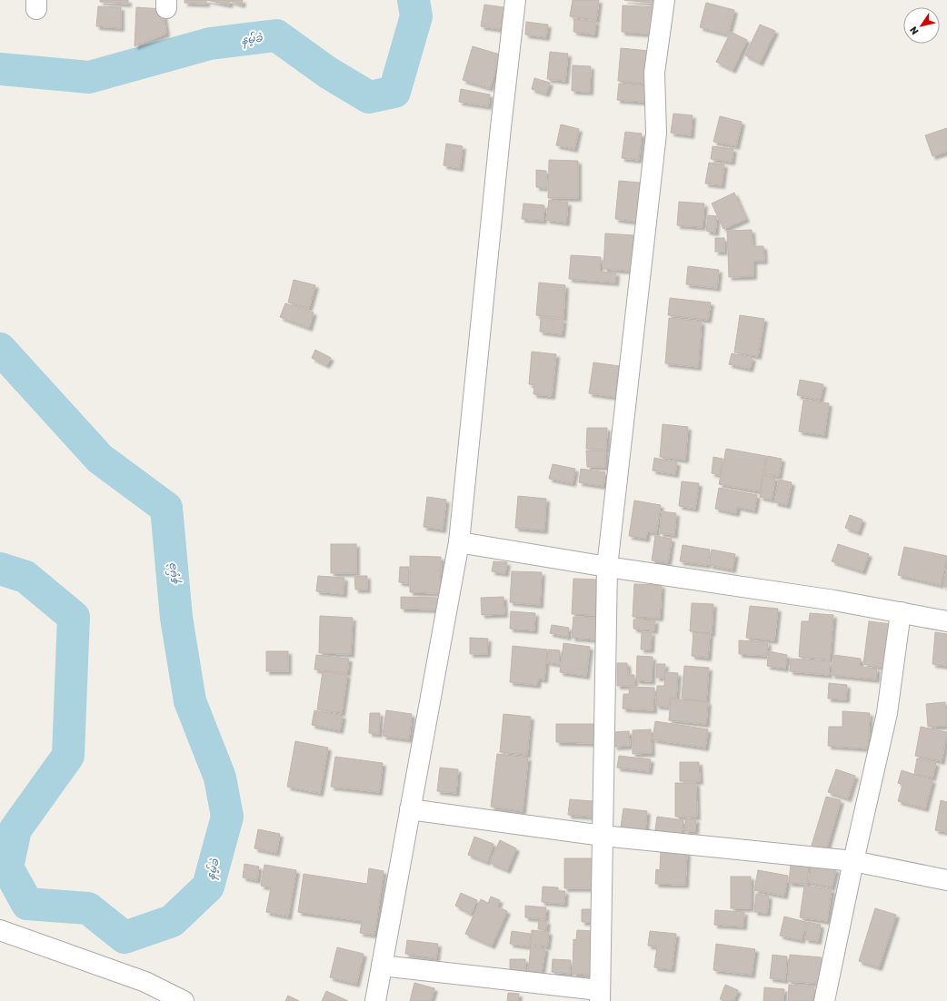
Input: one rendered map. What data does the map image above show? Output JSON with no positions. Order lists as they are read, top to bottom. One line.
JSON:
{"water":["နမ့်ခဲ"],"north":"bottom left"}
